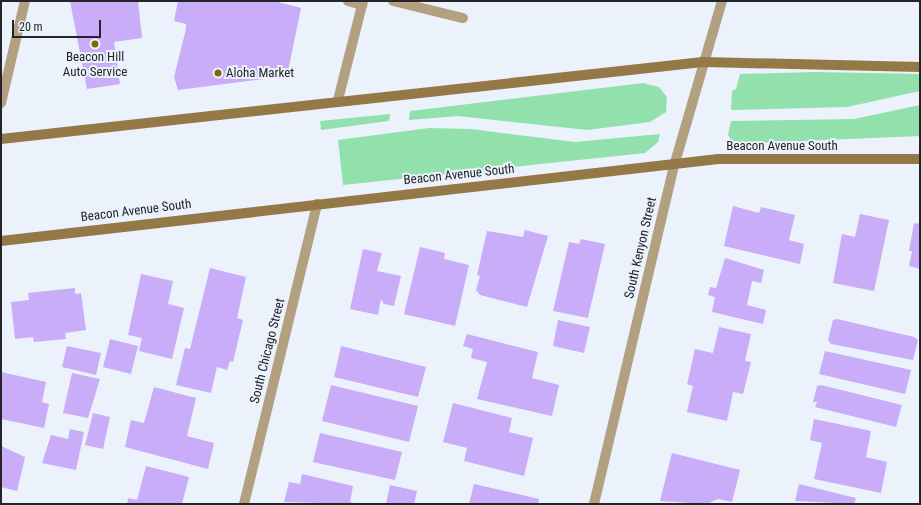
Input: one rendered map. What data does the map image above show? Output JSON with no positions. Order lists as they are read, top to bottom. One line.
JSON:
{"streets":{"main road":["Beacon Avenue South"],"street":["South Kenyon Street","South Chicago Street"]},"crossings":[["Beacon Avenue South","South Kenyon Street"],["Beacon Avenue South","South Chicago Street"]],"places":["Beacon Hill Auto Service","Aloha Market"],"scale_bar":"20 m"}
